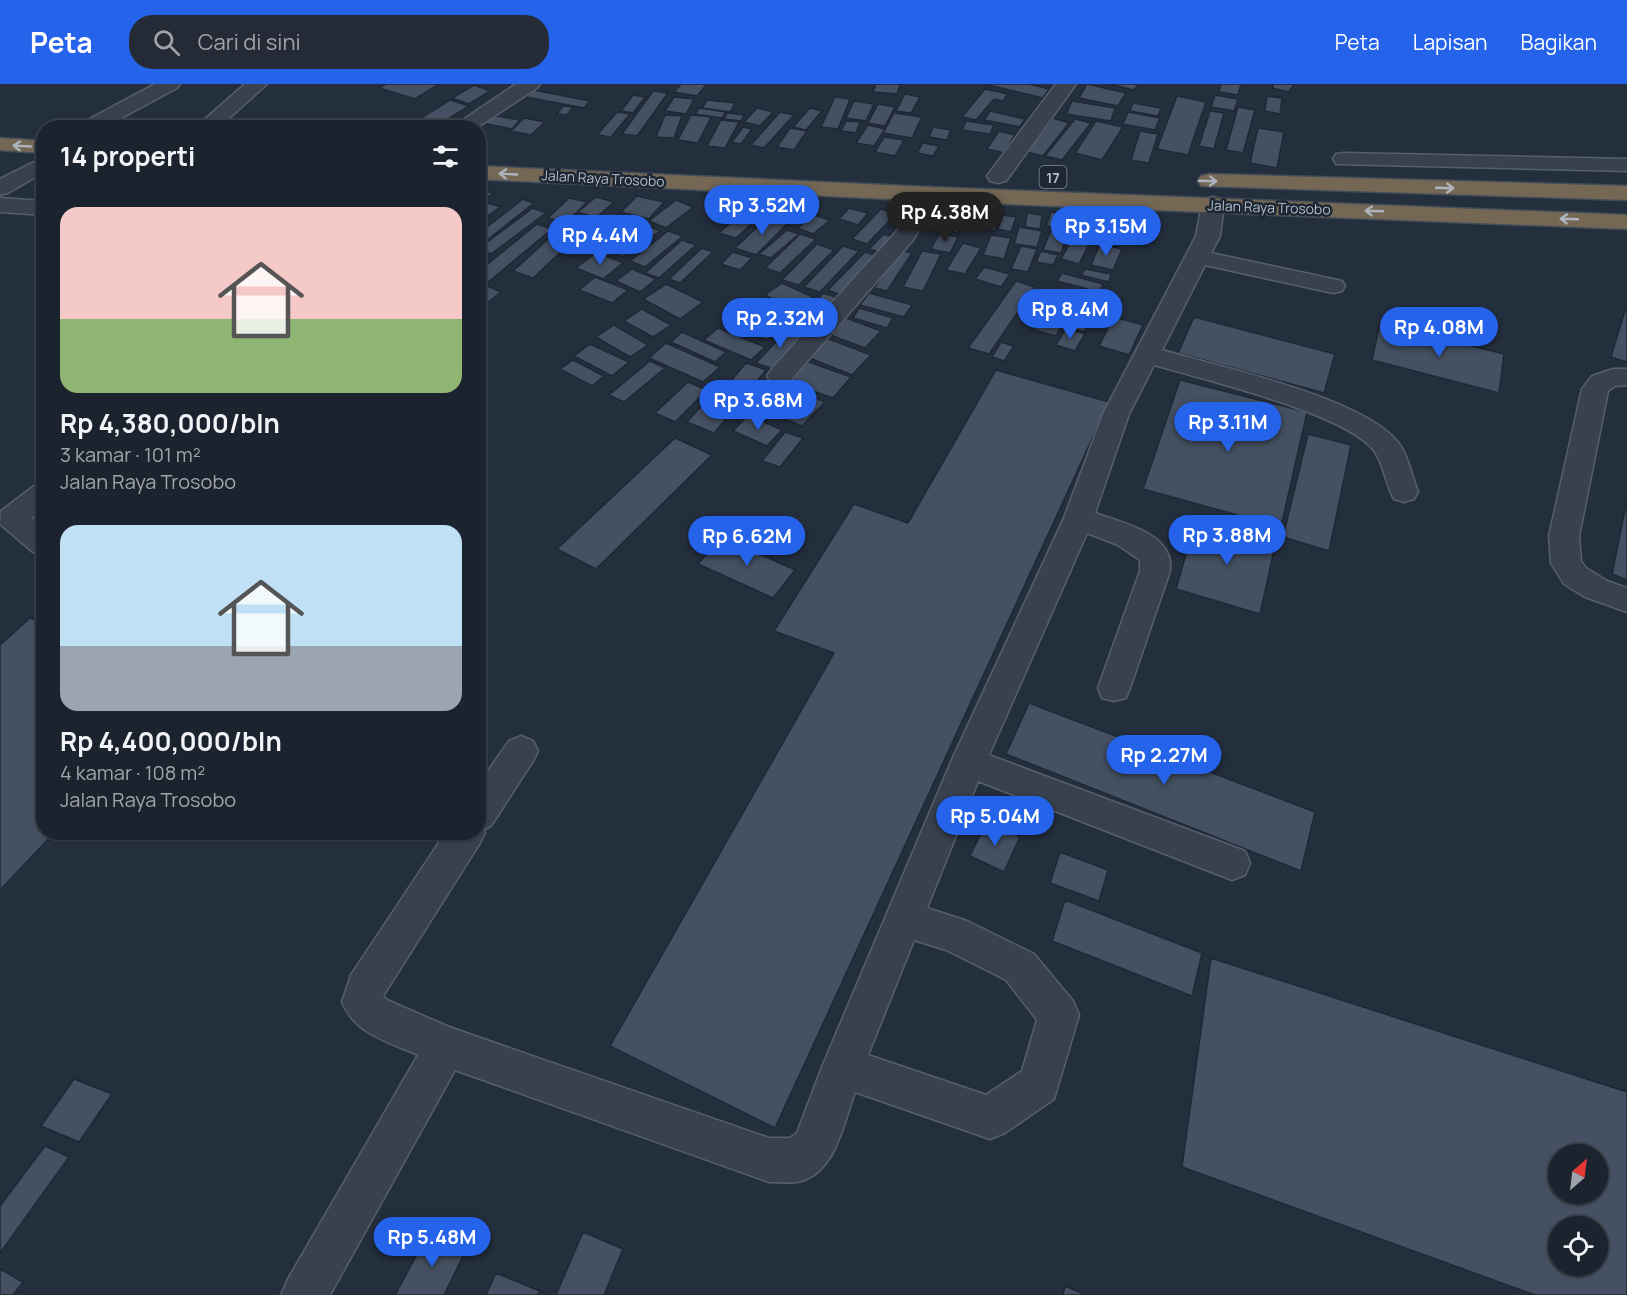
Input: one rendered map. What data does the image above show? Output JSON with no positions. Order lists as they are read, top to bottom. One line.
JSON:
{"streets":{"highway":["17","Jalan Raya Trosobo"]},"north":"top right","page":{"header":"Peta","search":"Cari di sini","nav":["Peta","Lapisan","Bagikan"],"heading":"14 properti","price":["Rp 3.52M","Rp 4.38M","Rp 3.15M","Rp 4.4M","Rp 8.4M","Rp 2.32M","Rp 4.08M","Rp 3.68M","Rp 3.11M","Rp 3.88M","Rp 6.62M","Rp 2.27M","Rp 5.04M","Rp 5.48M"],"list":[{"name":"Rp 4,380,000/bln","note":"3 kamar · 101 m² · Jalan Raya Trosobo"},{"name":"Rp 4,400,000/bln","note":"4 kamar · 108 m² · Jalan Raya Trosobo"}]}}
